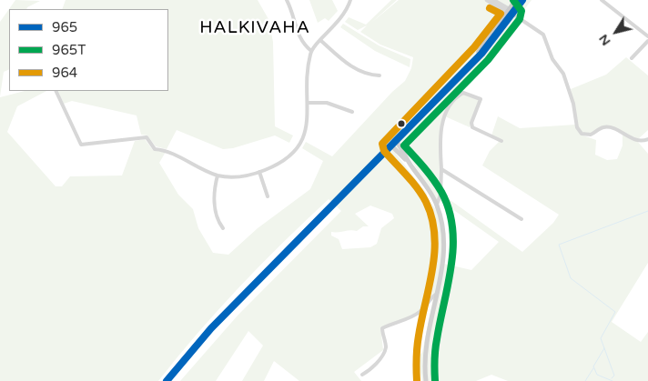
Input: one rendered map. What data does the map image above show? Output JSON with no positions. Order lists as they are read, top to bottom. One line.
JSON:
{"districts":["HALKIVAHA"],"lines":["transit line 965","transit line 965T","transit line 964"],"legend":["965","965T","964"],"north":"bottom left"}
